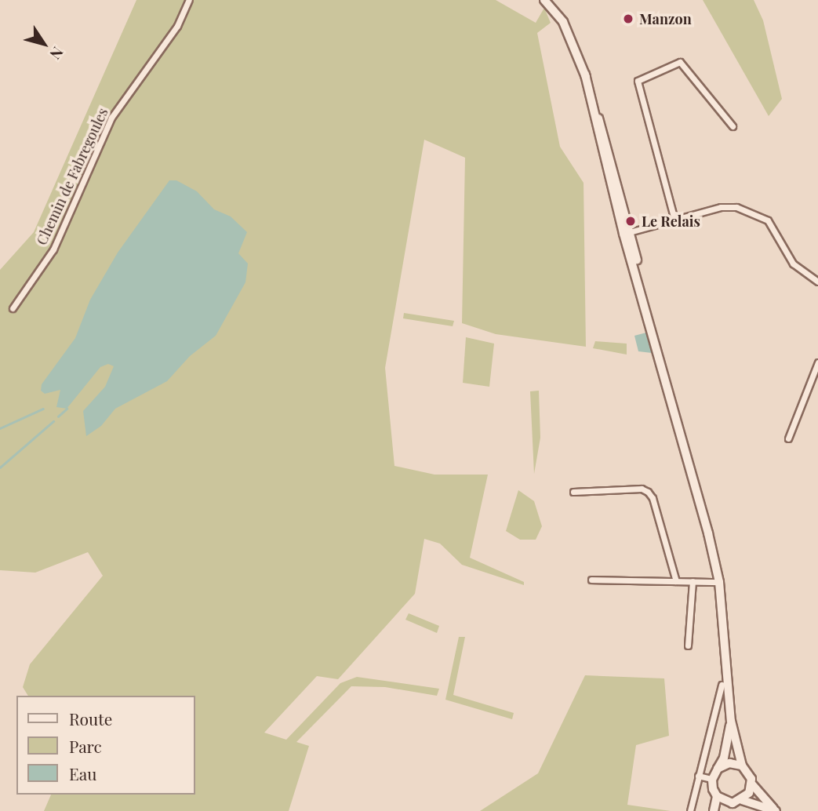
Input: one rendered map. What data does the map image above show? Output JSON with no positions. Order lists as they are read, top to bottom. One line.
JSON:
{"streets":{"street":["Chemin de Fabregoules"]},"places":["Manzon","Le Relais"],"legend":["Route","Parc","Eau"],"north":"bottom right"}
